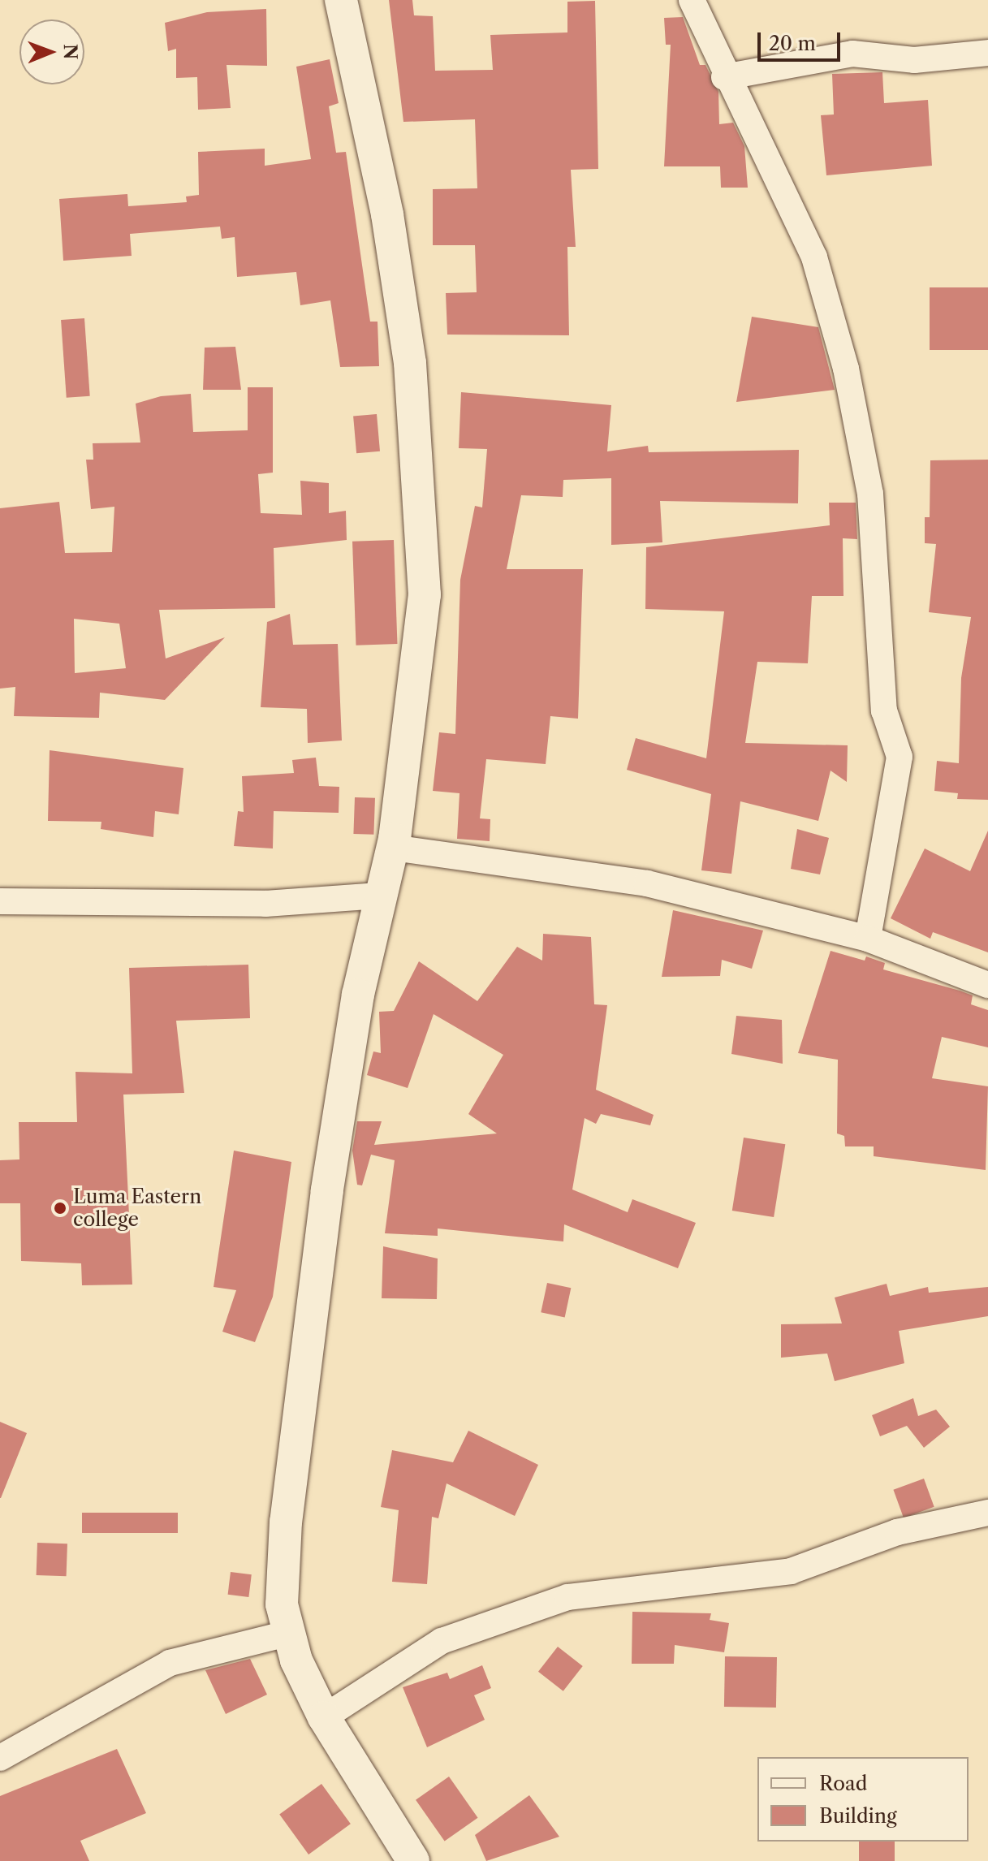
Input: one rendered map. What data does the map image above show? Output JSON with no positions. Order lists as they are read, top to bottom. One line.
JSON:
{"places":["Luma Eastern college"],"legend":["Road","Building"],"scale_bar":"20 m","north":"right"}
